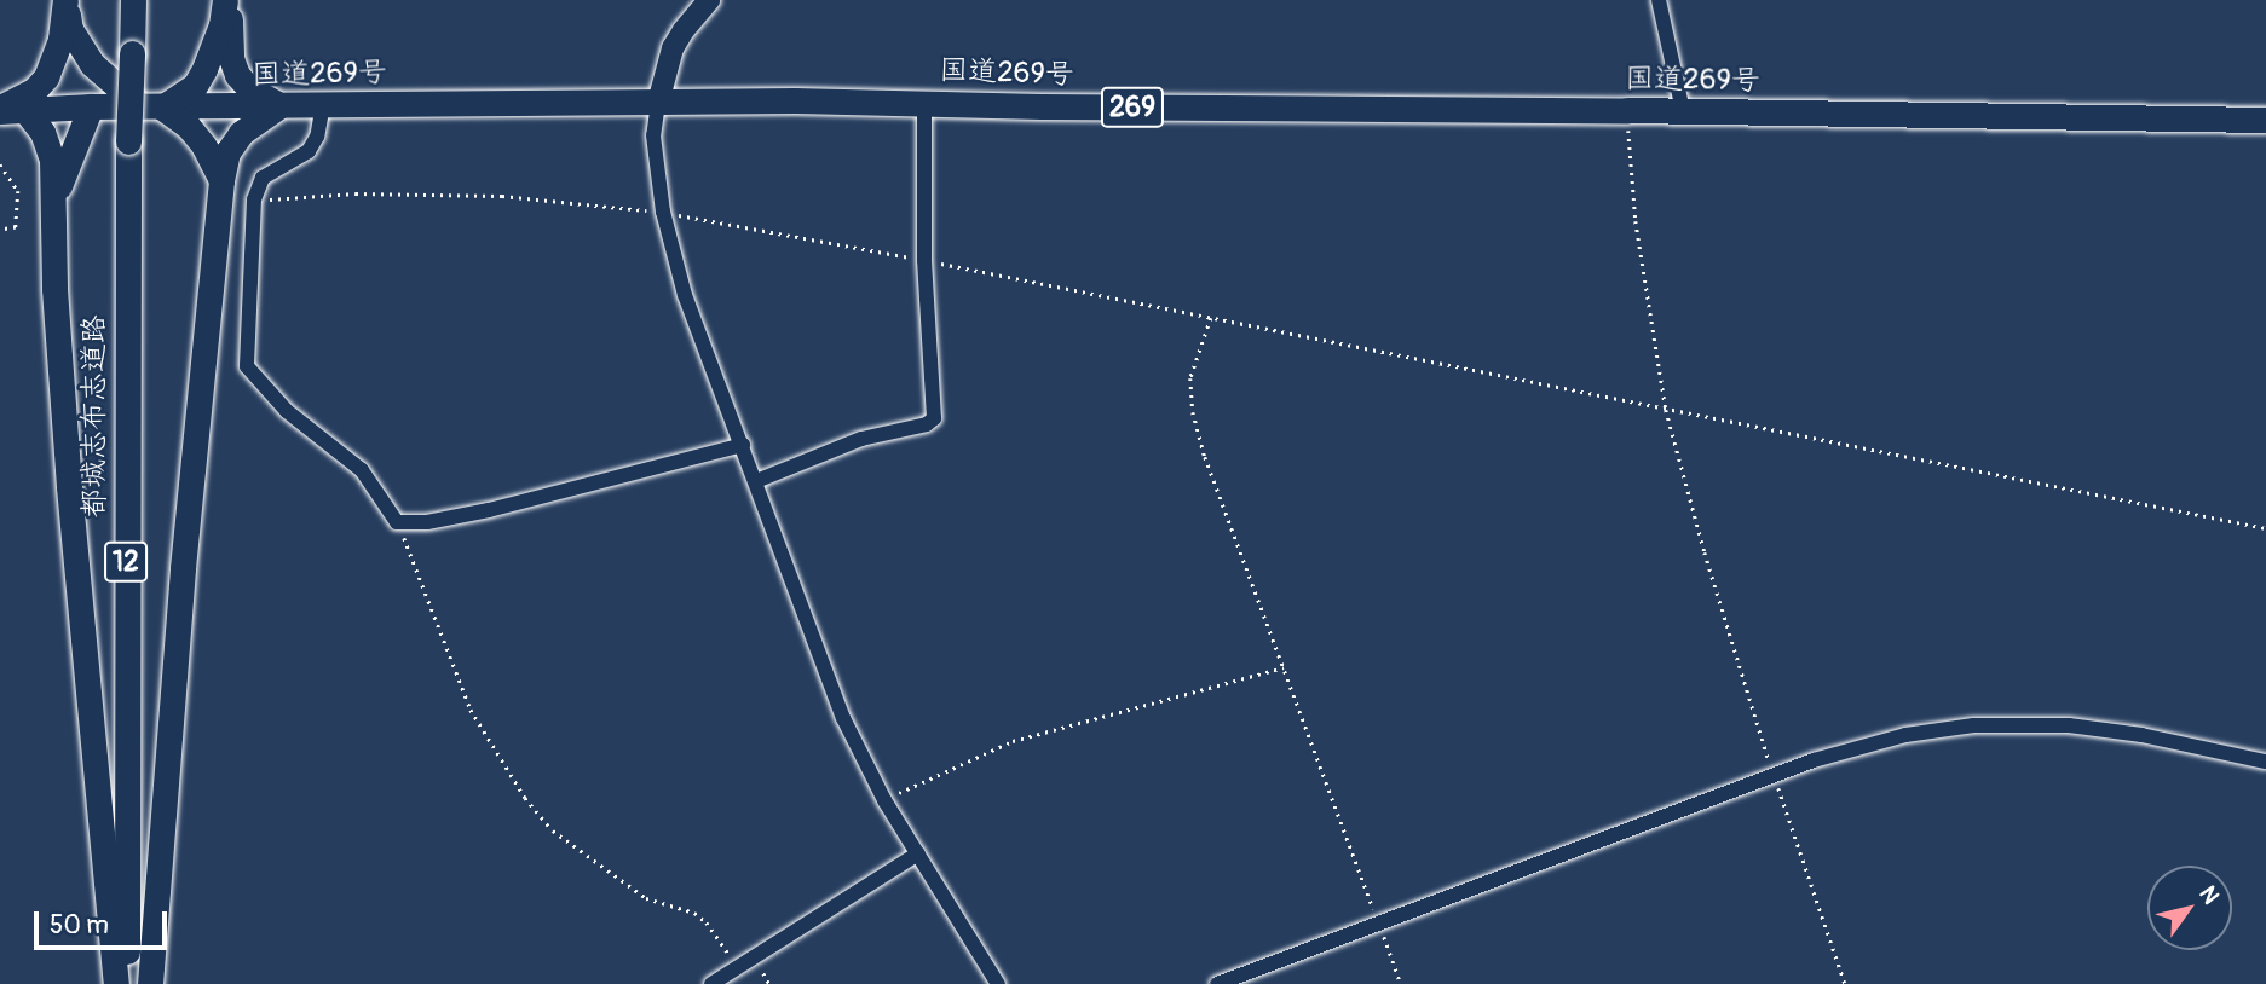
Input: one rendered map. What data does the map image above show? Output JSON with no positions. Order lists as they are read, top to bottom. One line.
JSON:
{"streets":{"highway":["国道269号","269","都城志布志道路","12"]},"scale_bar":"50 m","north":"top right"}
